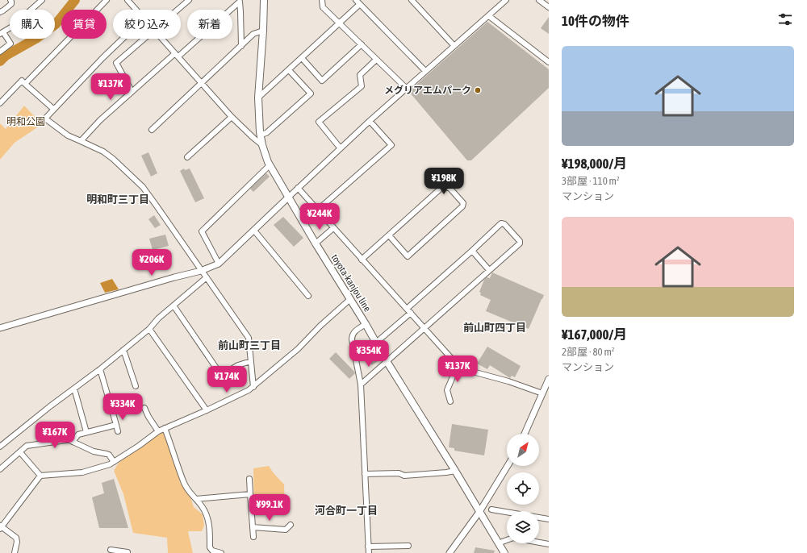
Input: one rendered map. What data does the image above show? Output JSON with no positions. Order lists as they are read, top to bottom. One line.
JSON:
{"streets":{"main road":["toyota-kanjou line"]},"districts":["明和町三丁目","前山町四丁目","前山町三丁目","河合町一丁目"],"parks":["明和公園"],"places":["メグリアエムパーク"],"north":"top right","page":{"heading":"10件の物件","chip":["購入","賃貸","絞り込み","新着"],"list":[{"name":"¥198,000/月","note":"3部屋 · 110 m² · マンション"},{"name":"¥167,000/月","note":"2部屋 · 80 m² · マンション"}],"price":["¥137K","¥198K","¥244K","¥206K","¥354K","¥137K","¥174K","¥334K","¥167K","¥99.1K"]}}
